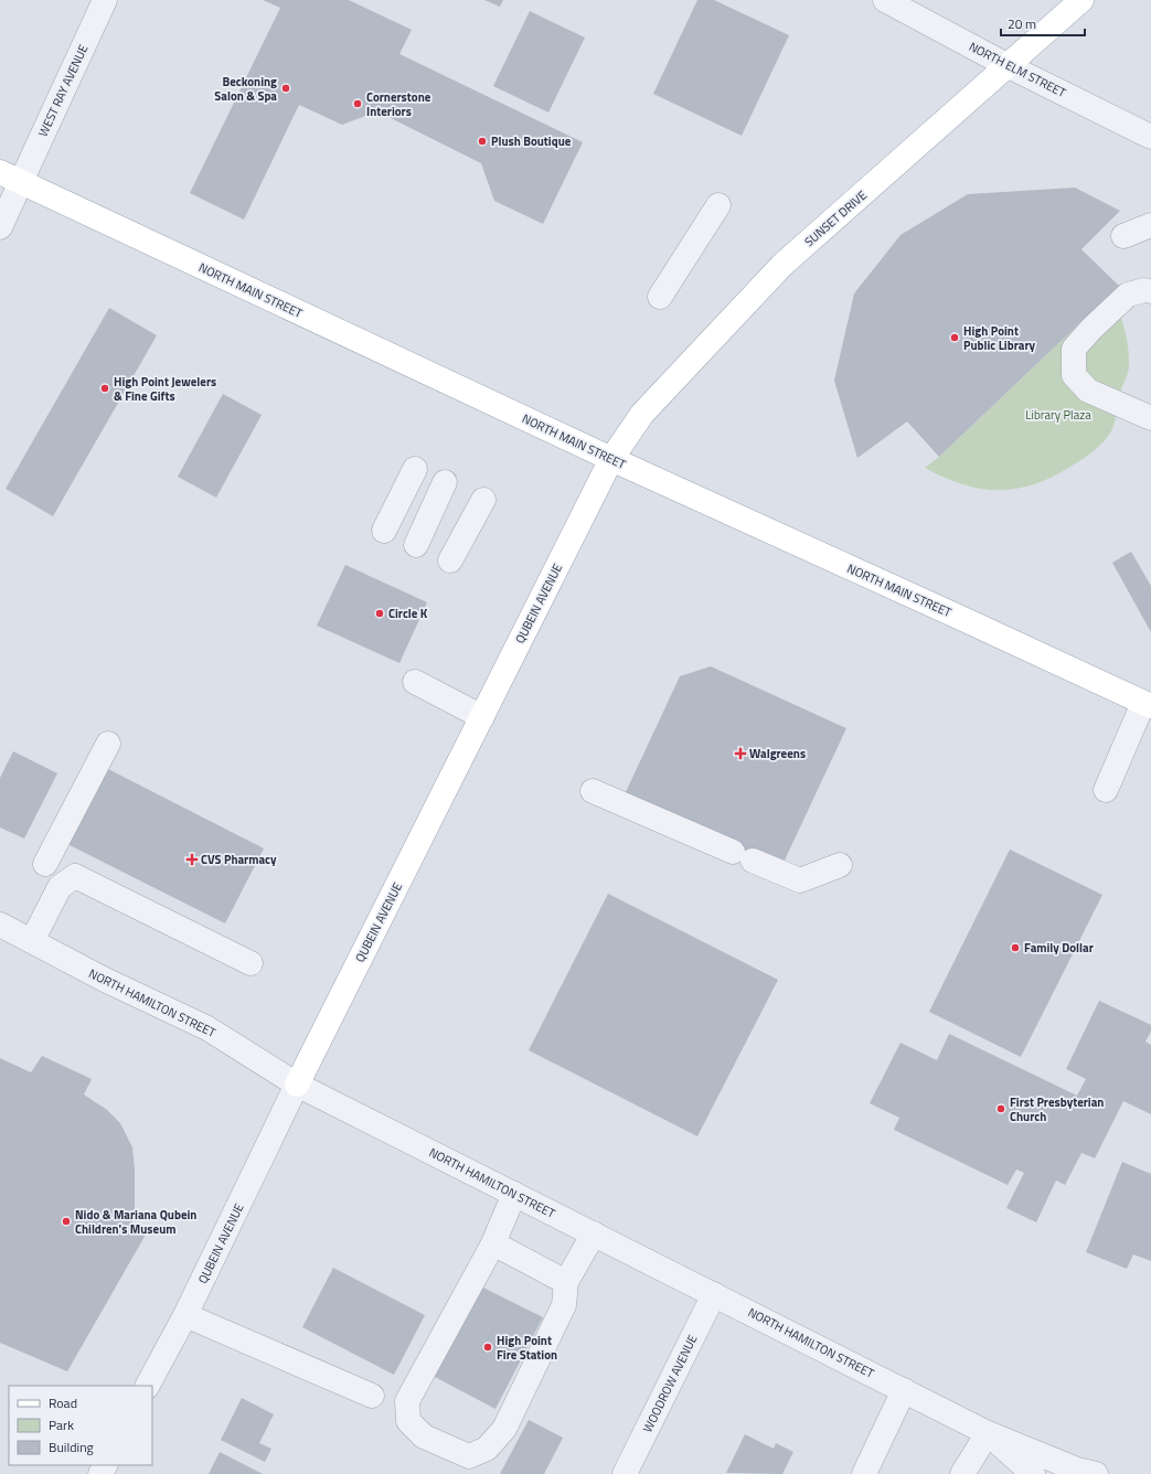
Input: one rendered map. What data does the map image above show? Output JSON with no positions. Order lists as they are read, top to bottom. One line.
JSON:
{"streets":{"main road":["SUNSET DRIVE","NORTH MAIN STREET","QUBEIN AVENUE"],"street":["NORTH ELM STREET","WEST RAY AVENUE","NORTH HAMILTON STREET","WOODROW AVENUE"]},"crossings":[["NORTH ELM STREET","SUNSET DRIVE"],["WEST RAY AVENUE","NORTH MAIN STREET"],["SUNSET DRIVE","NORTH MAIN STREET"],["SUNSET DRIVE","QUBEIN AVENUE"],["NORTH MAIN STREET","QUBEIN AVENUE"],["QUBEIN AVENUE","NORTH HAMILTON STREET"],["NORTH HAMILTON STREET","WOODROW AVENUE"]],"parks":["Library Plaza"],"places":{"other":["Beckoning Salon & Spa","Cornerstone Interiors","Plush Boutique","High Point Public Library","High Point Jewelers & Fine Gifts","Circle K","Family Dollar","First Presbyterian Church","Nido & Mariana Qubein Children's Museum","High Point Fire Station"],"health":["Walgreens","CVS Pharmacy"]},"legend":["Road","Park","Building"],"scale_bar":"20 m"}
